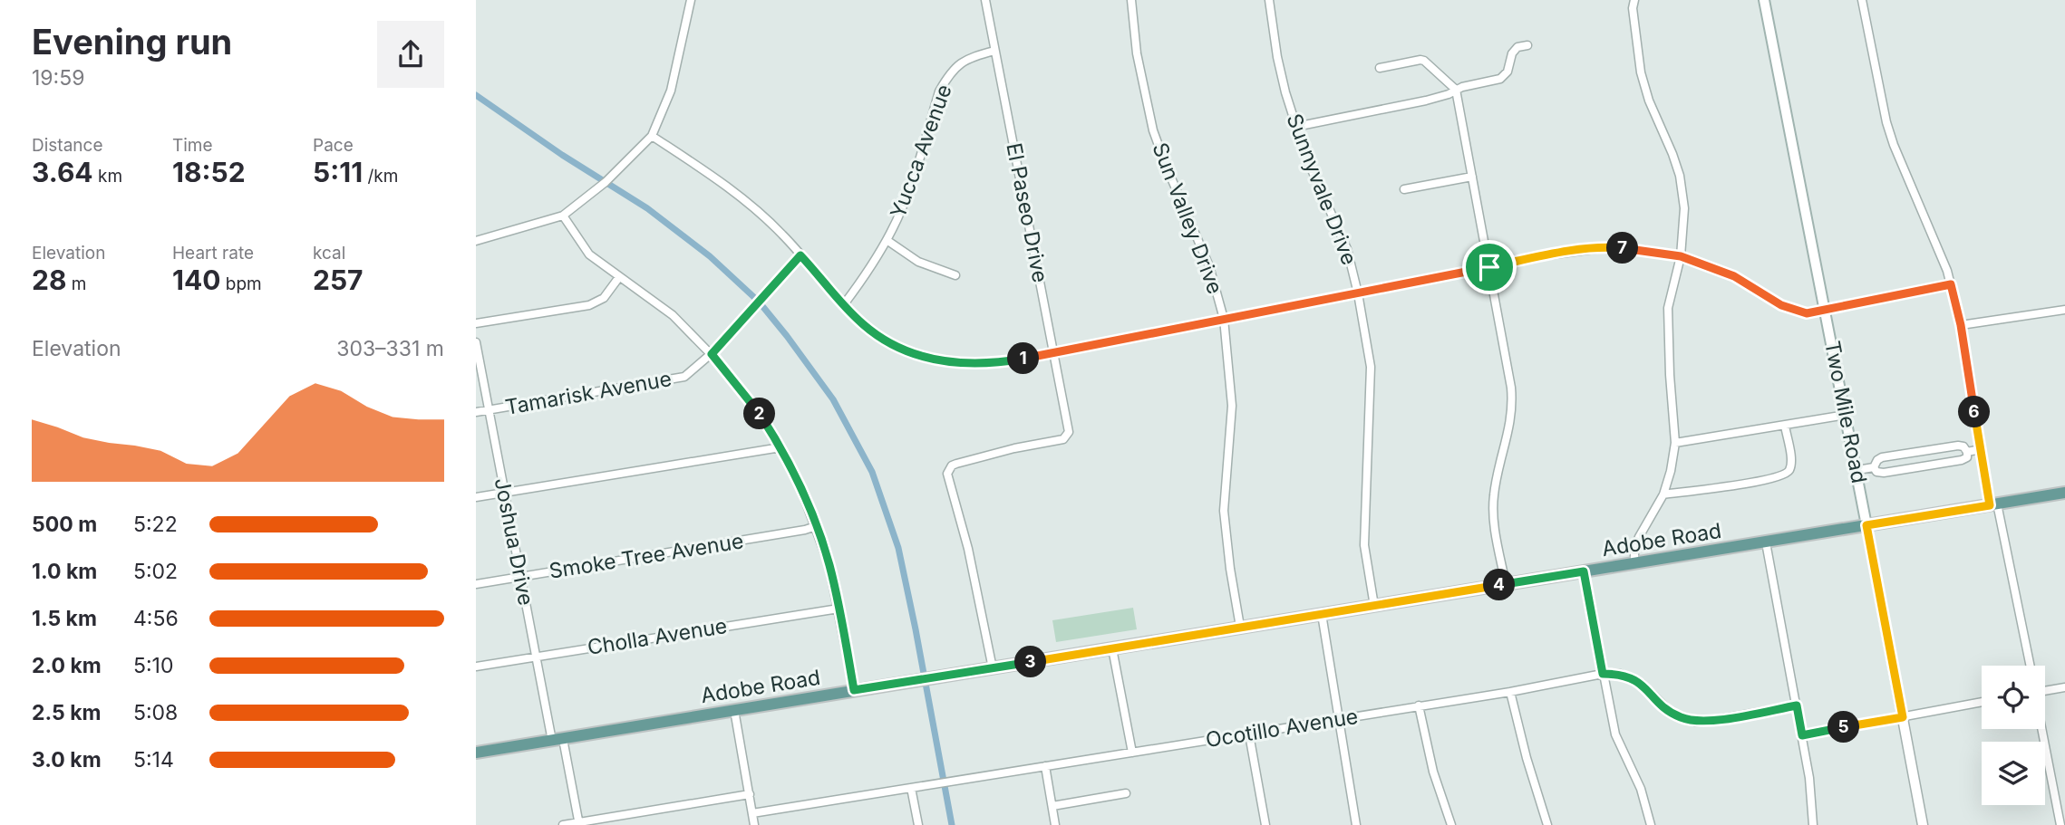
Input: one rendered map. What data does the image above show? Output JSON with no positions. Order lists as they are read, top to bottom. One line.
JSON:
{"streets":{"main road":["Two Mile Road","Adobe Road"],"street":["Yucca Avenue","Sunnyvale Drive","El Paseo Drive","Sun Valley Drive","Tamarisk Avenue","Joshua Drive","Smoke Tree Avenue","Cholla Avenue","Ocotillo Avenue"]},"crossings":[["Yucca Avenue","El Paseo Drive"],["Sunnyvale Drive","Adobe Road"],["El Paseo Drive","Adobe Road"],["Sun Valley Drive","Adobe Road"],["Tamarisk Avenue","Joshua Drive"],["Two Mile Road","Adobe Road"],["Adobe Road","Joshua Drive"],["Joshua Drive","Smoke Tree Avenue"],["Joshua Drive","Cholla Avenue"]],"page":{"heading":["Evening run","19:59"],"stats":[["Distance","3.64 km"],["Time","18:52"],["Pace","5:11 /km"],["Elevation","28 m"],["Heart rate","140 bpm"],["kcal","257"]],"pins":["7","1","6","2","4","3","5"],"chart":["Elevation","303–331 m"],"list":[{"name":"500 m","note":"5:22"},{"name":"1.0 km","note":"5:02"},{"name":"1.5 km","note":"4:56"},{"name":"2.0 km","note":"5:10"},{"name":"2.5 km","note":"5:08"},{"name":"3.0 km","note":"5:14"}]}}
